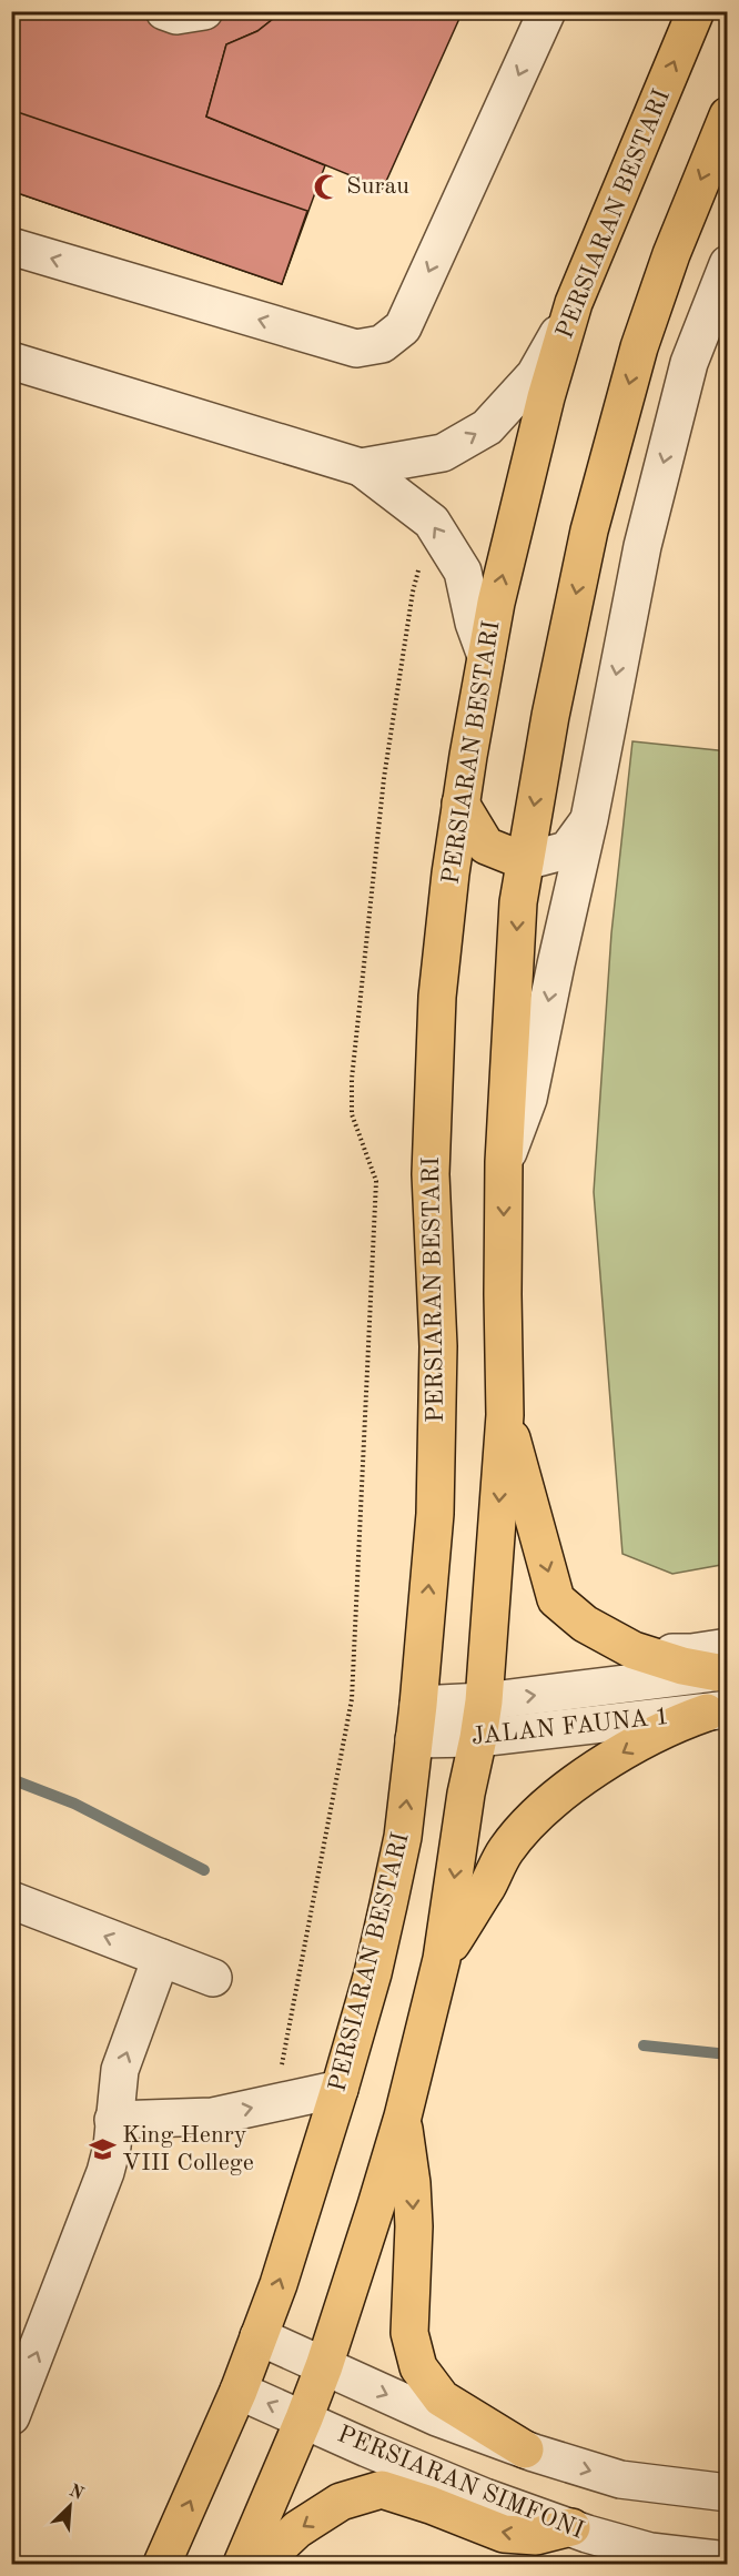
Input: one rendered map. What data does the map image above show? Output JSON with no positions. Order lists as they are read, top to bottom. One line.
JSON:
{"streets":{"main road":["PERSIARAN BESTARI"],"street":["JALAN FAUNA 1","PERSIARAN SIMFONI"]},"crossings":[["PERSIARAN BESTARI","JALAN FAUNA 1"],["PERSIARAN BESTARI","PERSIARAN SIMFONI"]],"places":{"mosque":["Surau"],"school or university":["King Henry VIII College"]},"north":"top right"}
